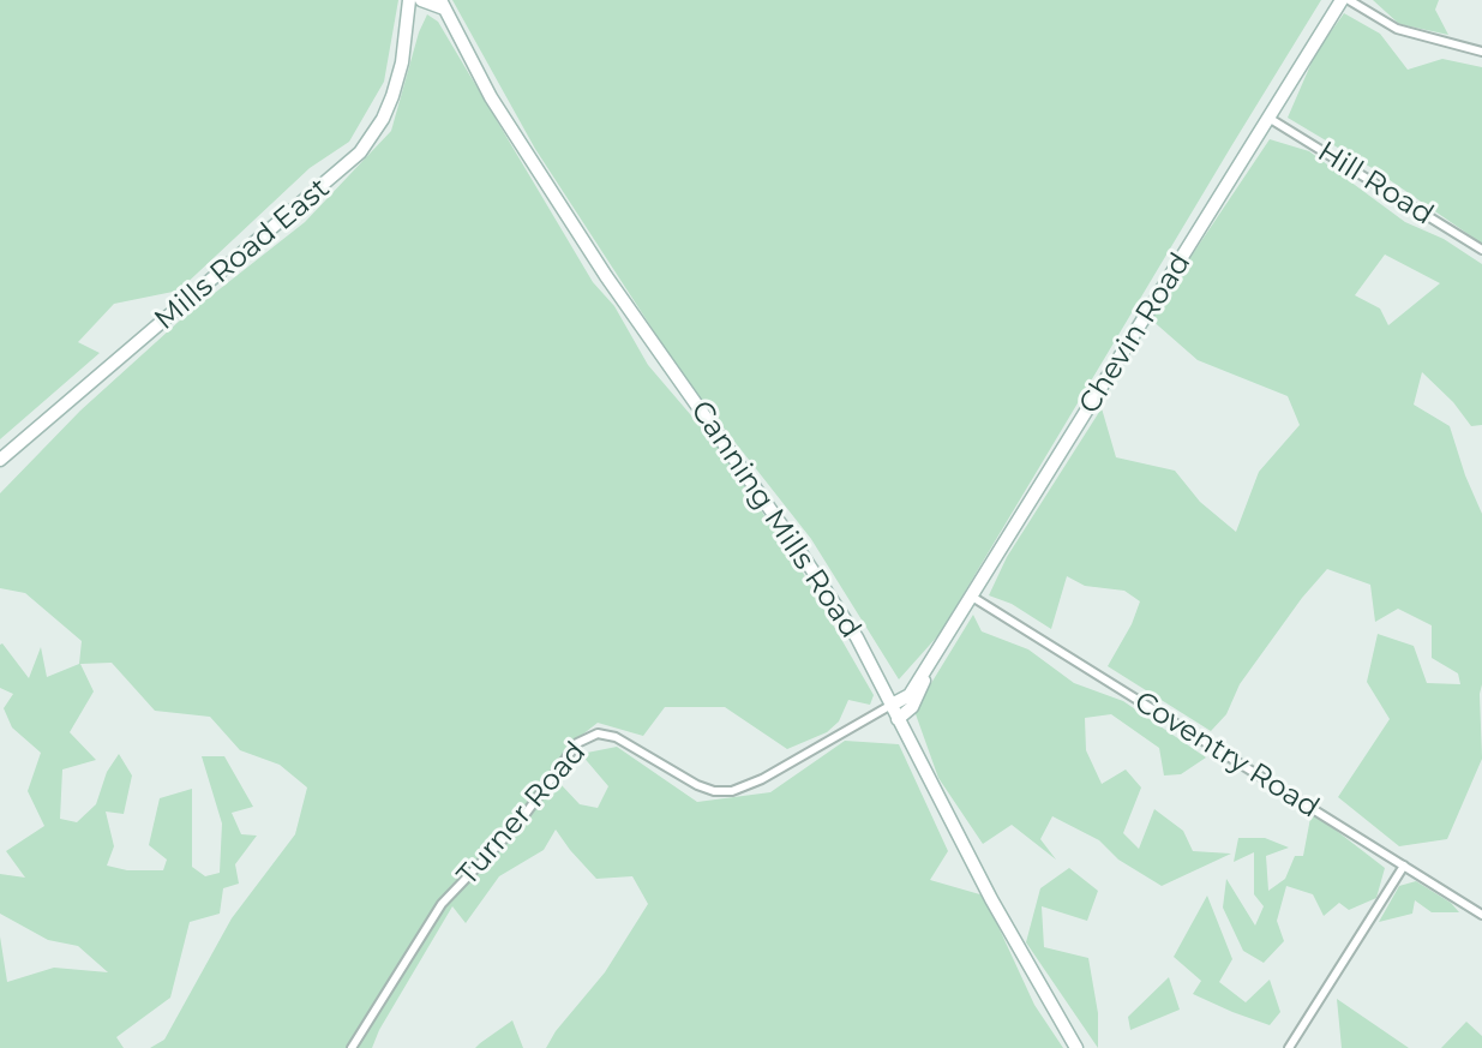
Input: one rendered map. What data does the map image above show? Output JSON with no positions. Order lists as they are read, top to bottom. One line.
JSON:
{"streets":{"main road":["Mills Road East","Chevin Road","Canning Mills Road"],"street":["Hill Road","Coventry Road","Turner Road"]},"crossings":[["Hill Road","Chevin Road"],["Chevin Road","Canning Mills Road"],["Chevin Road","Coventry Road"],["Chevin Road","Turner Road"],["Canning Mills Road","Turner Road"]]}
